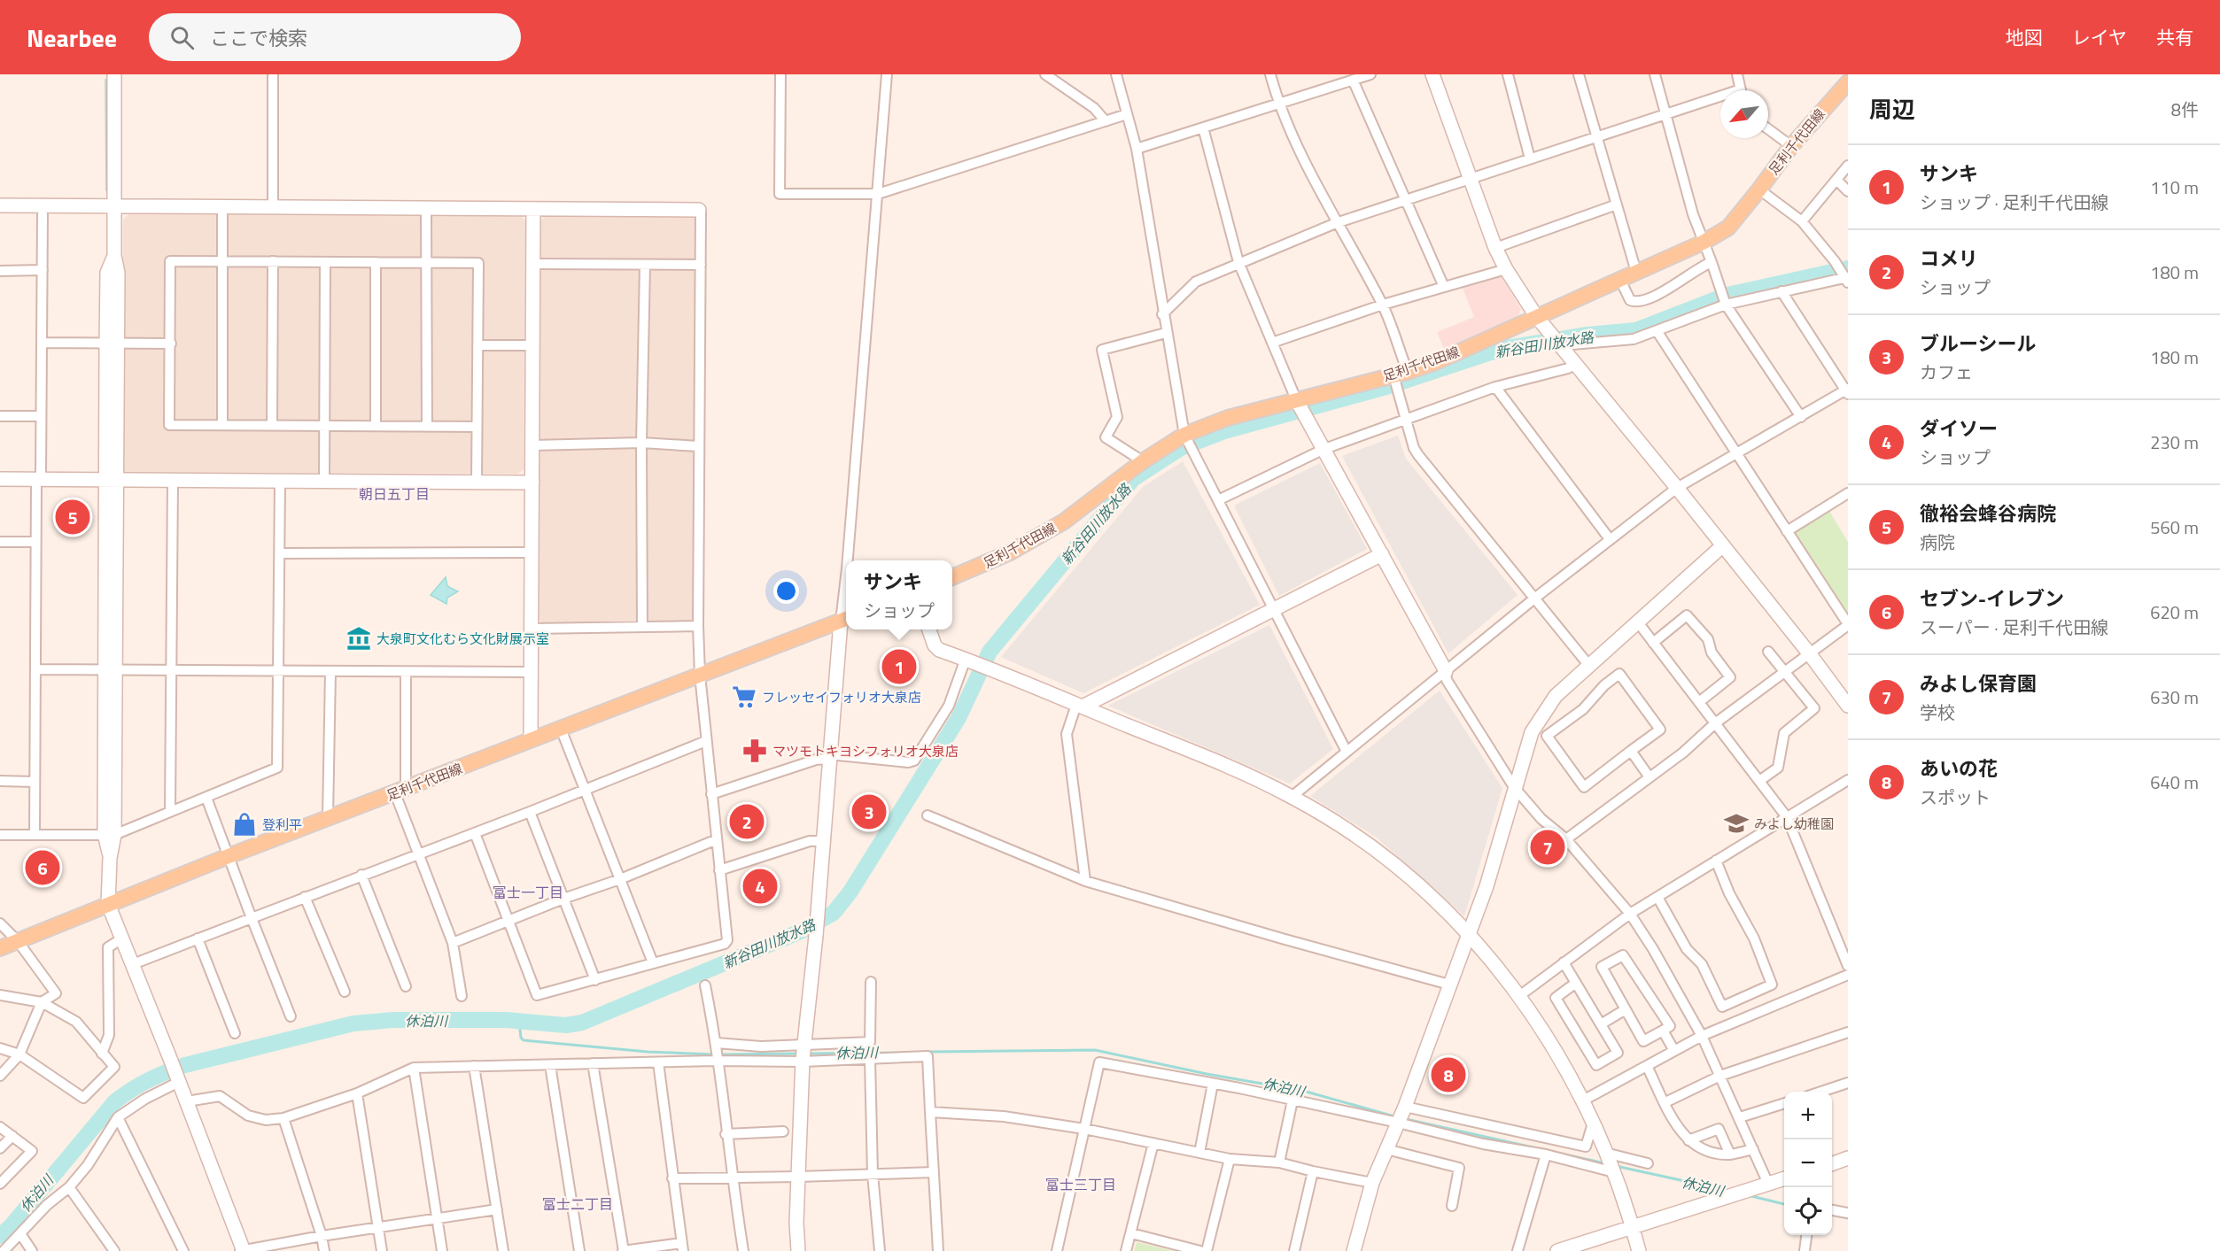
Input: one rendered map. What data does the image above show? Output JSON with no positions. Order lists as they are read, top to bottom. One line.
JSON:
{"streets":{"main road":["足利千代田線"]},"districts":["朝日五丁目","富士一丁目","富士三丁目","富士二丁目"],"water":["新谷田川放水路","休泊川"],"places":{"museum":["大泉町文化むら文化財展示室"],"supermarket":["フレッセイフォリオ大泉店"],"pharmacy":["マツモトキヨシフォリオ大泉店"],"school or university":["みよし幼稚園"],"shop":["登利平"]},"north":"bottom left","page":{"header":"Nearbee","search":"ここで検索","nav":["地図","レイヤ","共有"],"heading":["周辺","8件"],"list":[{"mark":"1","name":"サンキ","note":"ショップ · 足利千代田線","value":"110 m"},{"mark":"2","name":"コメリ","note":"ショップ","value":"180 m"},{"mark":"3","name":"ブルーシール","note":"カフェ","value":"180 m"},{"mark":"4","name":"ダイソー","note":"ショップ","value":"230 m"},{"mark":"5","name":"徹裕会蜂谷病院","note":"病院","value":"560 m"},{"mark":"6","name":"セブン-イレブン","note":"スーパー · 足利千代田線","value":"620 m"},{"mark":"7","name":"みよし保育園","note":"学校","value":"630 m"},{"mark":"8","name":"あいの花","note":"スポット","value":"640 m"}],"pins":["5","1","3","2","7","6","4","8"],"popup":["サンキ","ショップ"],"map_buttons":["+","−"]}}
